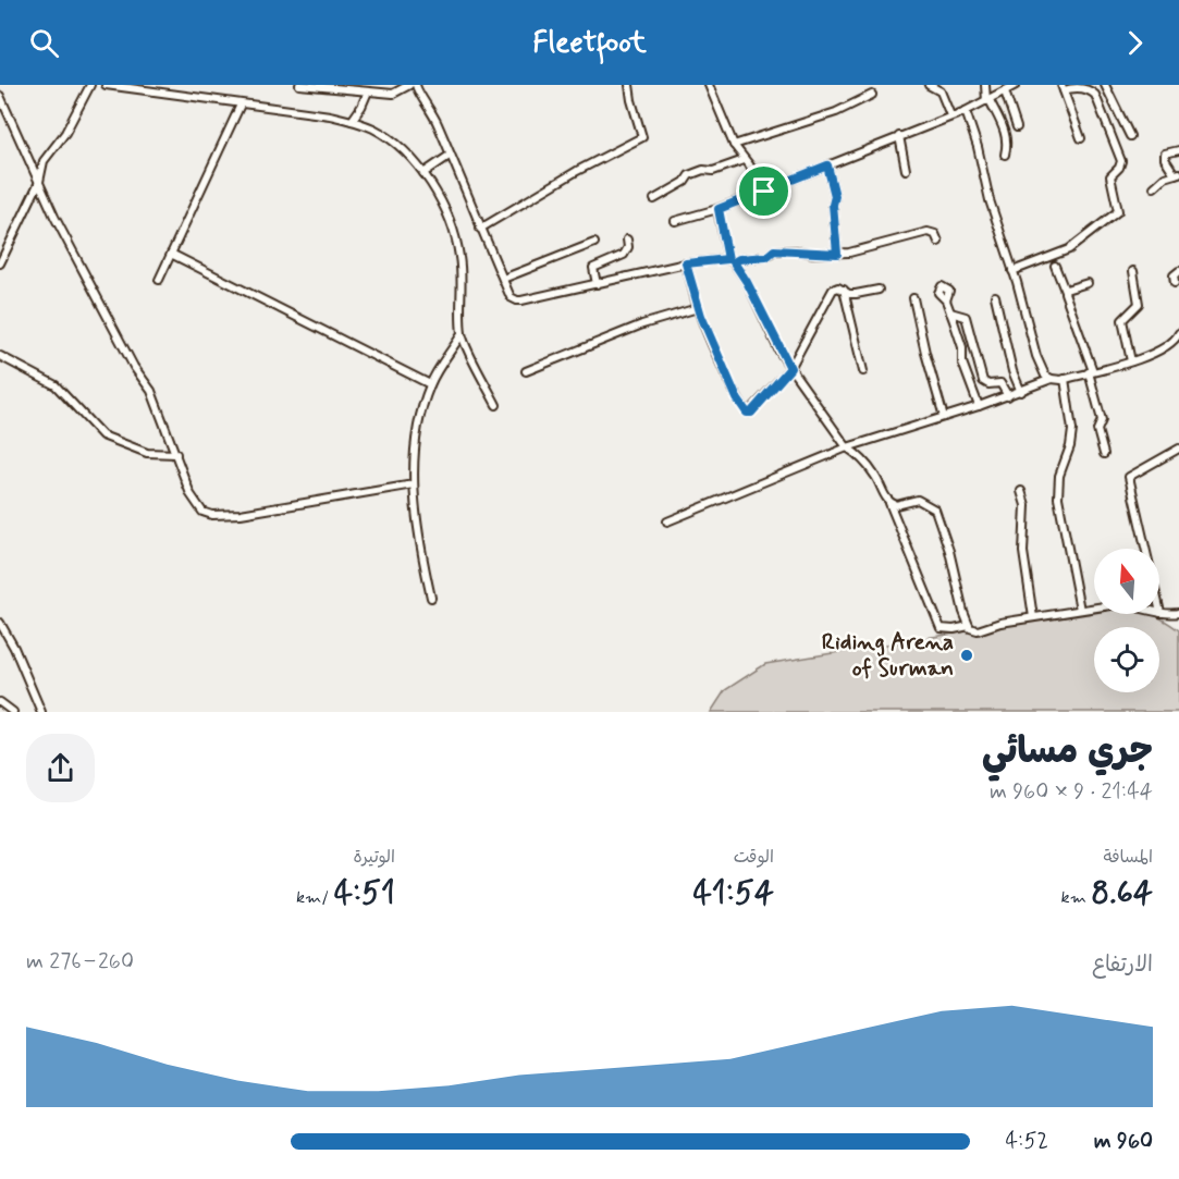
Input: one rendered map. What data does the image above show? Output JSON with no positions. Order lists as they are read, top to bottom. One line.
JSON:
{"places":["Riding Arena of Surman"],"north":"top","page":{"header":"Fleetfoot","heading":["جري مسائي","21:44 · 9 × 960 m"],"stats":[["المسافة","8.64 km"],["الوقت","41:54"],["الوتيرة","4:51 /km"]],"chart":["الارتفاع","260–276 m"],"list":[{"name":"960 m","note":"4:52"}]}}
